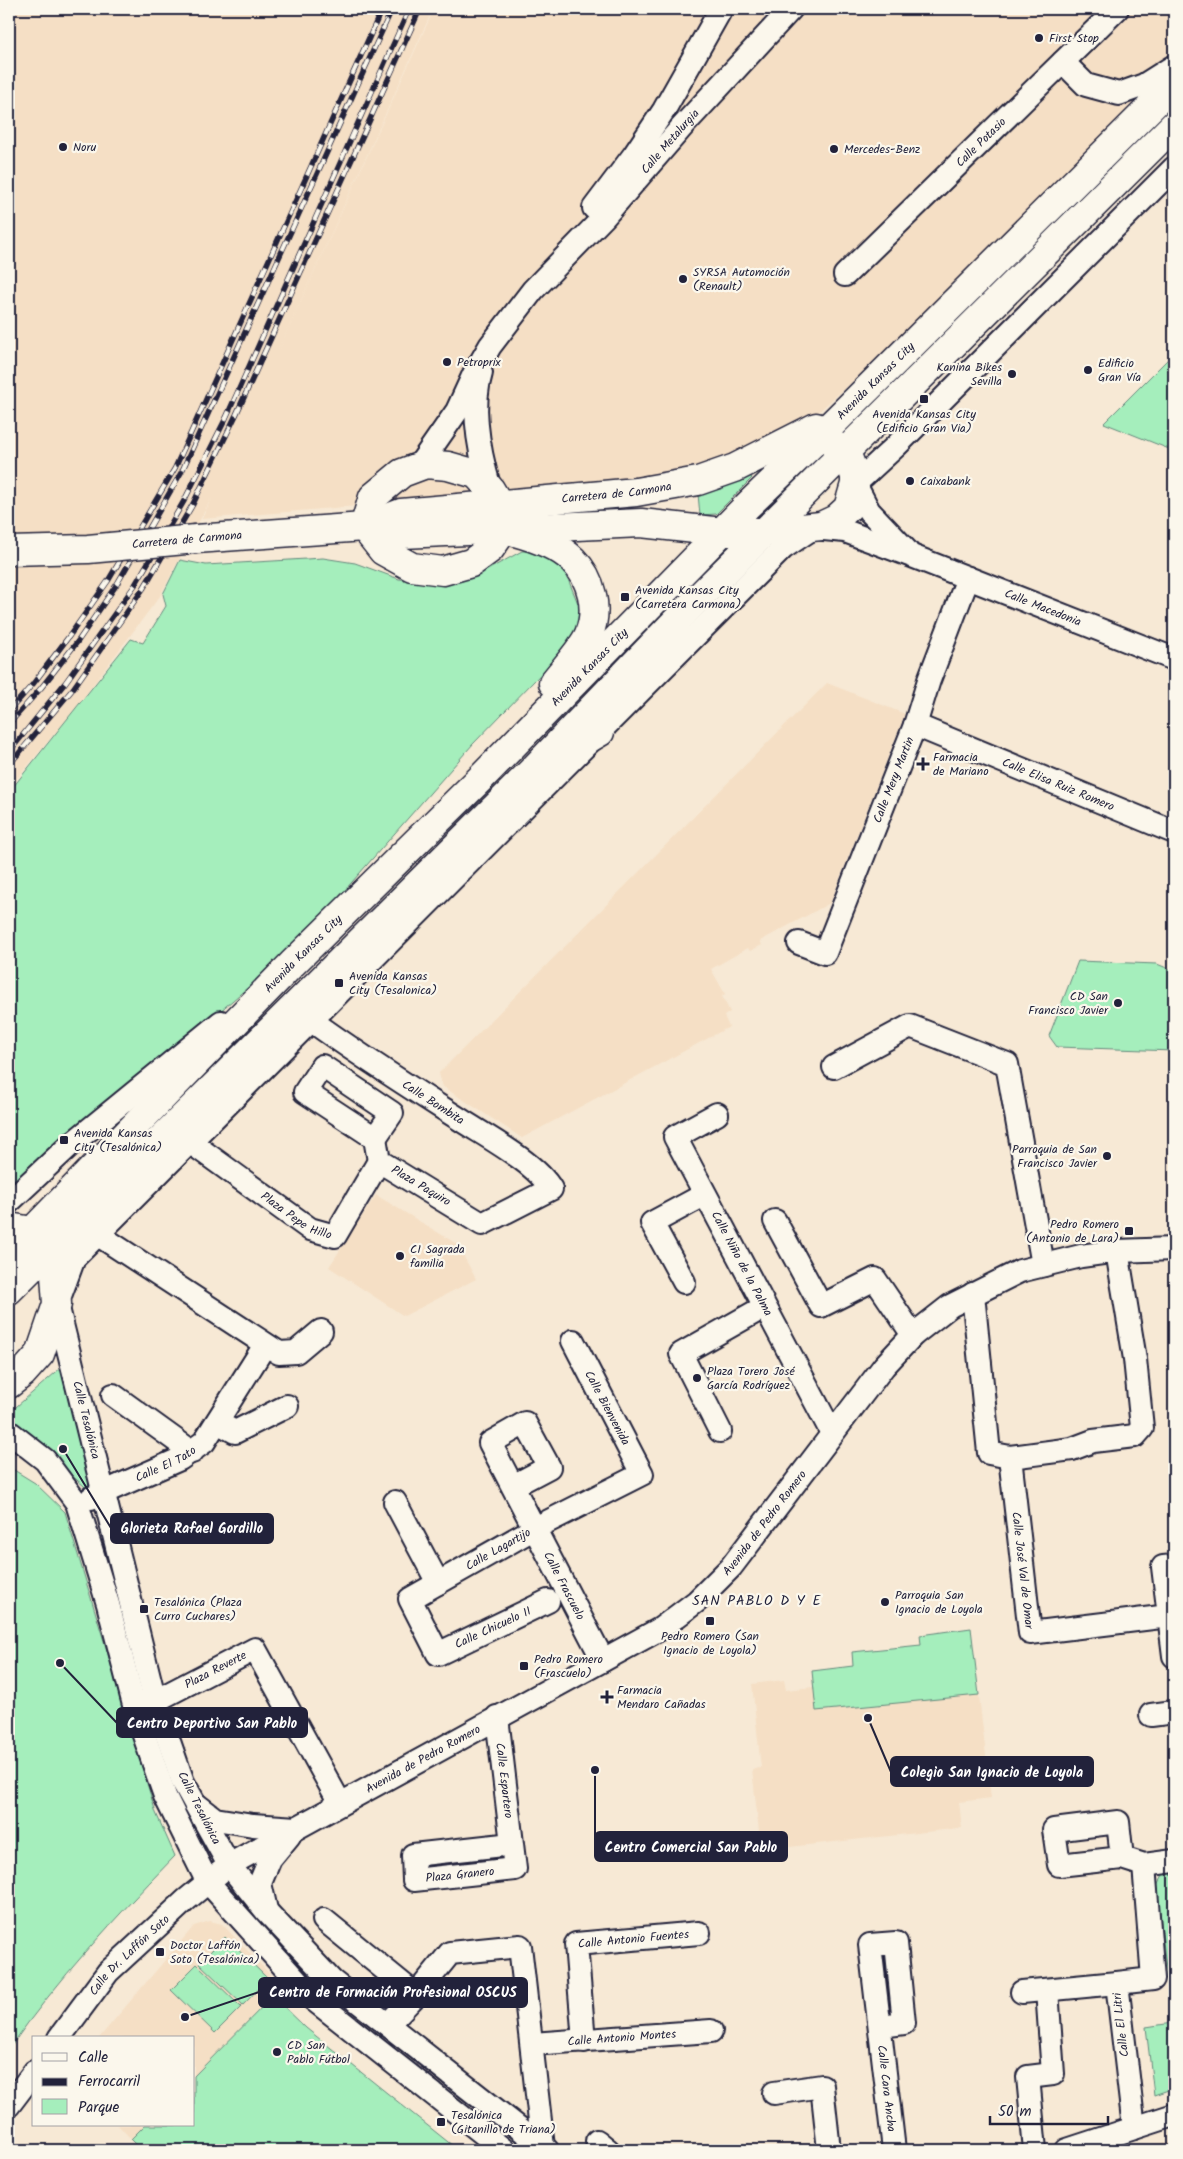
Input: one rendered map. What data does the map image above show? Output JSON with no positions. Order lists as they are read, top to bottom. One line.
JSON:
{"streets":{"main road":["Avenida Kansas City","Carretera de Carmona"],"street":["Calle Metalurgia","Calle Potasio","Calle Macedonia","Calle Mery Martin","Calle Elisa Ruiz Romero","Calle Bombita","Plaza Paquiro","Plaza Pepe Hillo","Calle Niño de la Palma","Calle Bienvenida","Calle Tesalónica","Calle El Tato","Avenida de Pedro Romero","Calle Lagartijo","Calle José Val de Omar","Calle Frascuelo","Calle Chicuelo II","Plaza Reverte","Calle Espartero","Calle Antonio Fuentes","Calle Dr. Laffón Soto","Calle El Litri","Calle Antonio Montes","Calle Cara Ancha"]},"crossings":[["Avenida Kansas City","Carretera de Carmona"],["Carretera de Carmona","Calle Macedonia"],["Calle Macedonia","Calle Mery Martin"],["Calle Mery Martin","Calle Elisa Ruiz Romero"],["Calle Bombita","Plaza Paquiro"],["Plaza Paquiro","Plaza Pepe Hillo"],["Calle Niño de la Palma","Avenida de Pedro Romero"],["Calle Bienvenida","Calle Lagartijo"],["Calle Tesalónica","Calle El Tato"],["Calle Tesalónica","Avenida de Pedro Romero"],["Calle Tesalónica","Plaza Reverte"],["Calle Tesalónica","Calle Dr. Laffón Soto"],["Avenida de Pedro Romero","Calle Frascuelo"],["Avenida de Pedro Romero","Plaza Reverte"],["Avenida de Pedro Romero","Calle Espartero"],["Avenida de Pedro Romero","Calle Dr. Laffón Soto"],["Calle Lagartijo","Calle Frascuelo"],["Calle Lagartijo","Calle Chicuelo II"],["Calle Antonio Fuentes","Calle Antonio Montes"]],"districts":["SAN PABLO D Y E"],"places":{"other":["First Stop","Noru","Mercedes-Benz","SYRSA Automoción (Renault)","Petroprix","Edificio Gran Vía","Kanina Bikes Sevilla","Caixabank","CD San Francisco Javier","Parroquia de San Francisco Javier","CI Sagrada familia","Plaza Torero José García Rodríguez","Glorieta Rafael Gordillo","Parroquia San Ignacio de Loyola","Centro Deportivo San Pablo","Colegio San Ignacio de Loyola","Centro Comercial San Pablo","Centro de Formación Profesional OSCUS","CD San Pablo Fútbol"],"transit":["Avenida Kansas City (Edificio Gran Via)","Avenida Kansas City (Carretera Carmona)","Avenida Kansas City (Tesalonica)","Avenida Kansas City (Tesalónica)","Pedro Romero (Antonio de Lara)","Tesalónica (Plaza Curro Cuchares)","Pedro Romero (San Ignacio de Loyola)","Pedro Romero (Frascuelo)","Doctor Laffón Soto (Tesalónica)","Tesalónica (Gitanillo de Triana)"],"health":["Farmacia de Mariano","Farmacia Mendaro Cañadas"]},"legend":["Calle","Ferrocarril","Parque"],"scale_bar":"50 m"}
